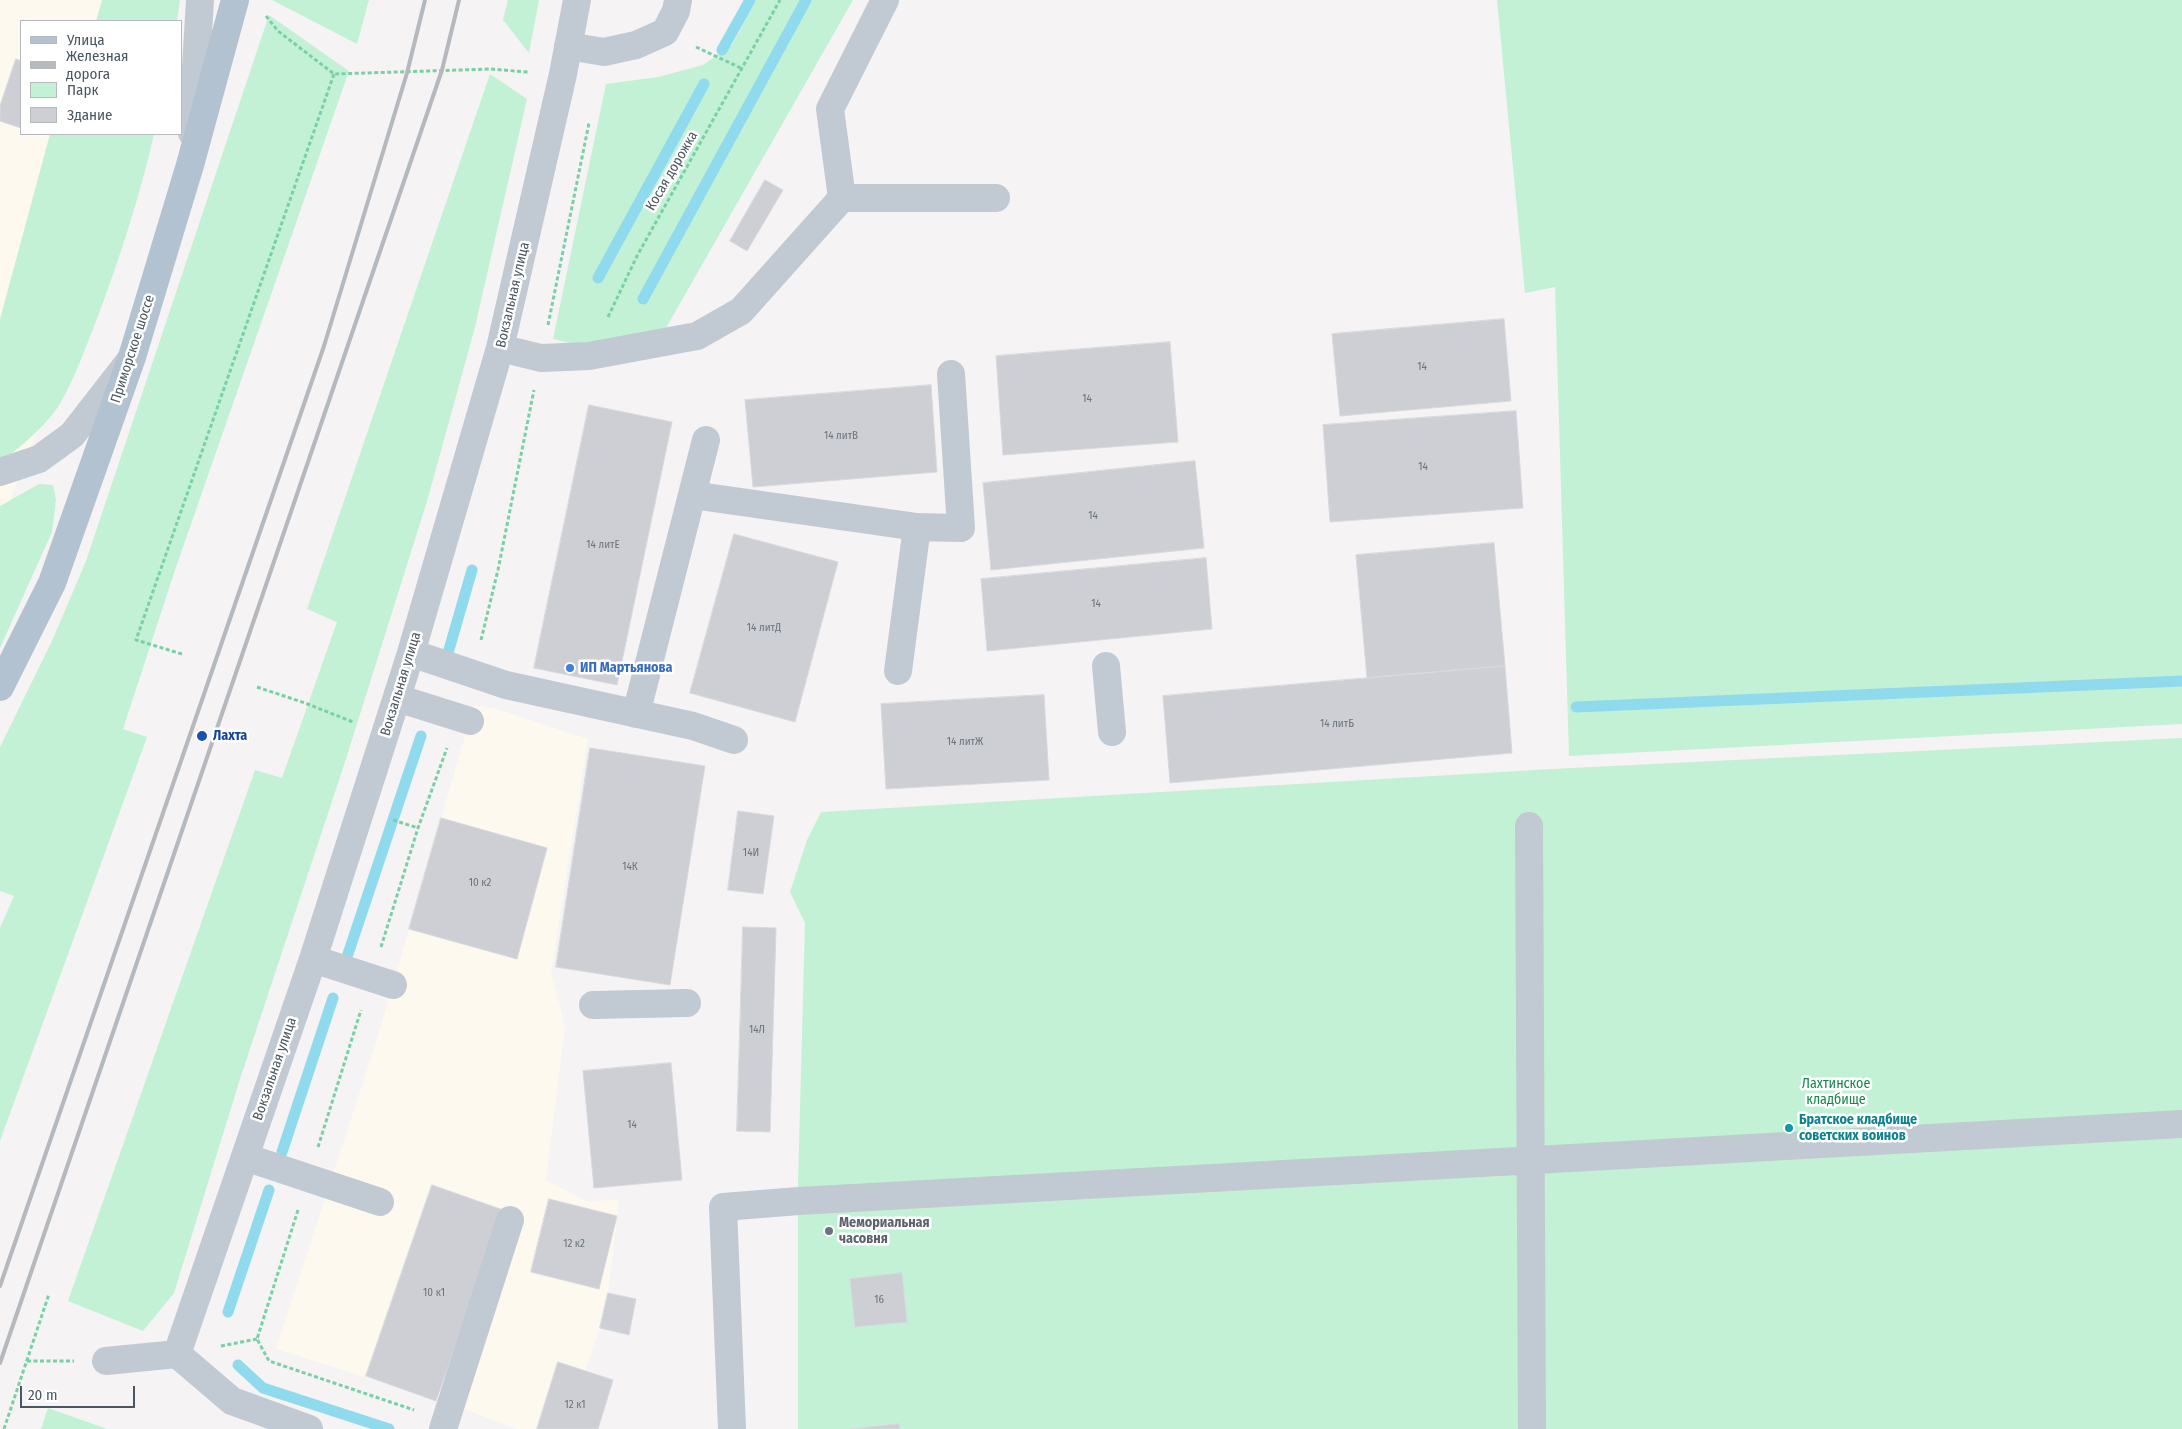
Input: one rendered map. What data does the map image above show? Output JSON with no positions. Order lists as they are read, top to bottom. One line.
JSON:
{"streets":{"main road":["Приморское шоссе"],"street":["Вокзальная улица"],"path":["Косая дорожка"]},"parks":["Лахтинское кладбище"],"places":["ИП Мартьянова","Лахта","Братское кладбище советских воинов","Мемориальная часовня"],"house_numbers":["14","14","14 литВ","14","14","14 литЕ","14","14 литД","14 литБ","14 литЖ","14И","14К","10 к2","14Л","14","12 к2","10 к1","16","12 к1"],"legend":["Улица","Железная дорога","Парк","Здание"],"scale_bar":"20 m"}
